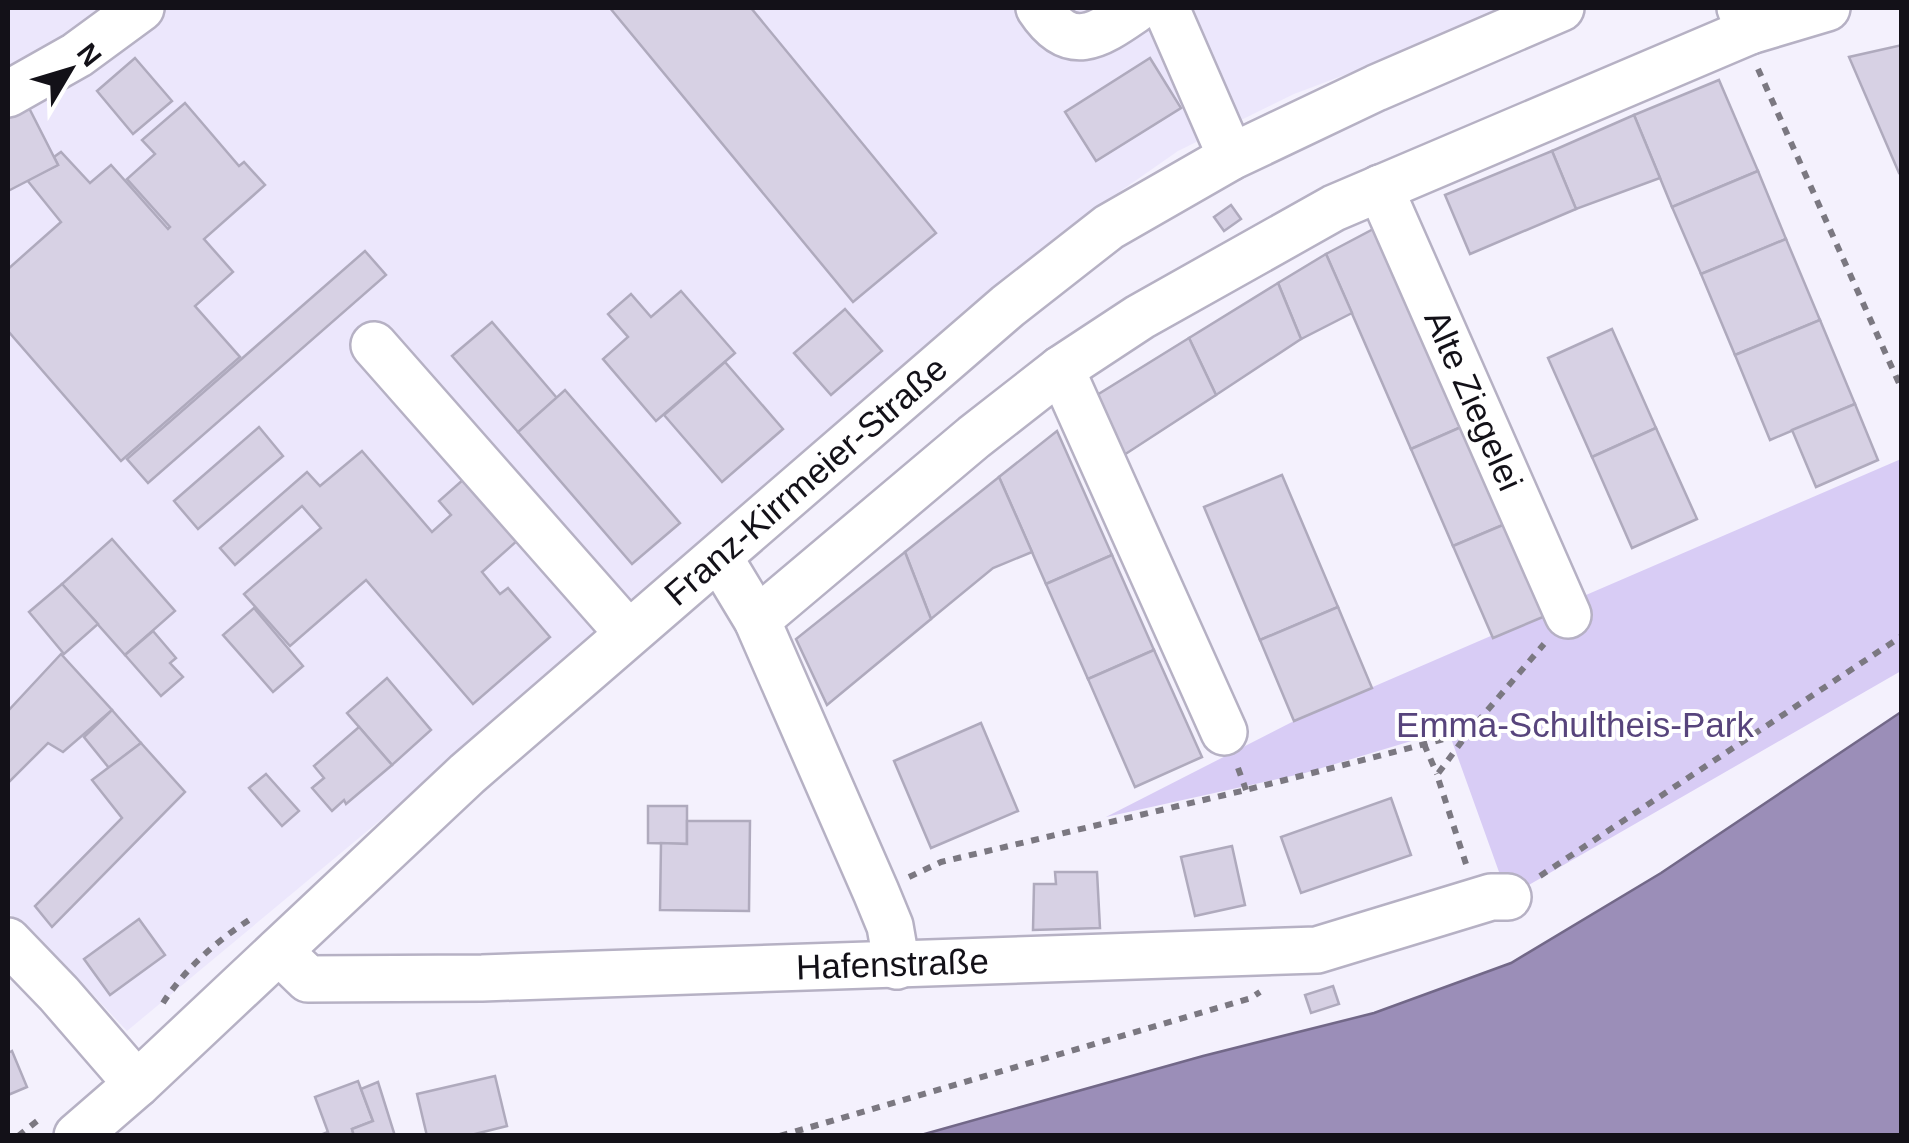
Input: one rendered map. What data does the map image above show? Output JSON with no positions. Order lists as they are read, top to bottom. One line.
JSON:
{"streets":{"street":["Alte Ziegelei","Franz-Kirrmeier-Straße","Hafenstraße"]},"crossings":[["Franz-Kirrmeier-Straße","Hafenstraße"]],"parks":["Emma-Schultheis-Park"],"north":"top right"}
